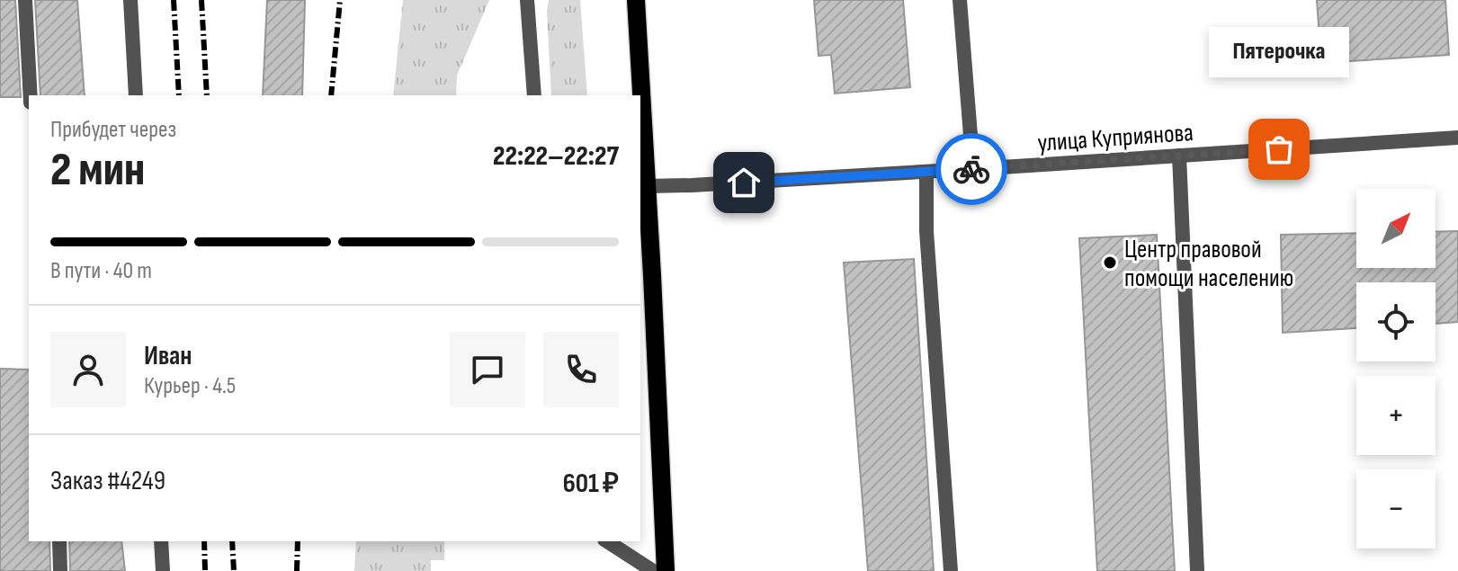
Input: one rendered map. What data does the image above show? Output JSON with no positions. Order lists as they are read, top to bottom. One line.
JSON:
{"streets":{"street":["улица Куприянова"]},"places":["Пятерочка","Центр правовой помощи населению"],"north":"top right","page":{"bubble":"Пятерочка","heading":["2 мин","Прибудет через","22:22–22:27"],"panel":["Иван","Курьер · 4.5","Заказ #4249","601 ₽"],"map_buttons":["+","−"],"bar":"В пути · 40 m"}}
